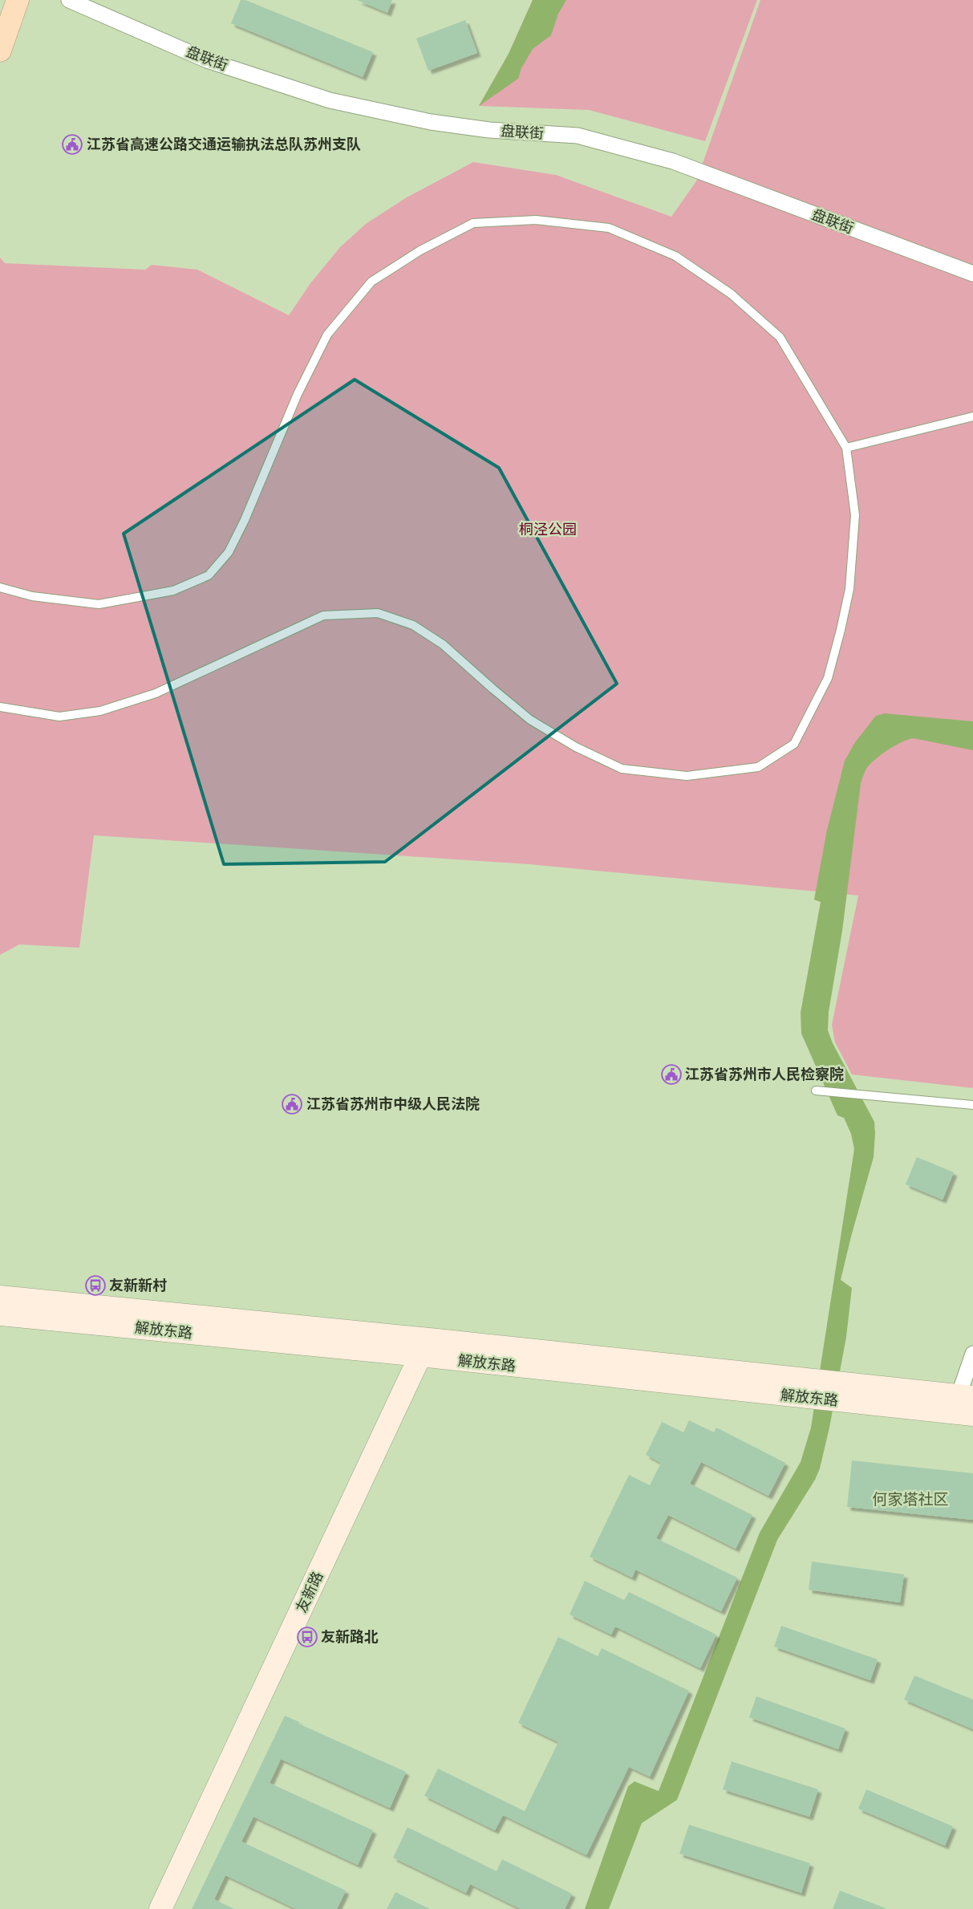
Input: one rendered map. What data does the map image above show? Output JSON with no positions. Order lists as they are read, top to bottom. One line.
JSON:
{"streets":{"main road":["解放东路","友新路"],"street":["盘联街"]},"crossings":[["解放东路","友新路"]],"districts":["何家塔社区"],"parks":["桐泾公园"],"places":{"public building":["江苏省高速公路交通运输执法总队苏州支队","江苏省苏州市人民检察院","江苏省苏州市中级人民法院"],"bus stop":["友新新村","友新路北"]}}
